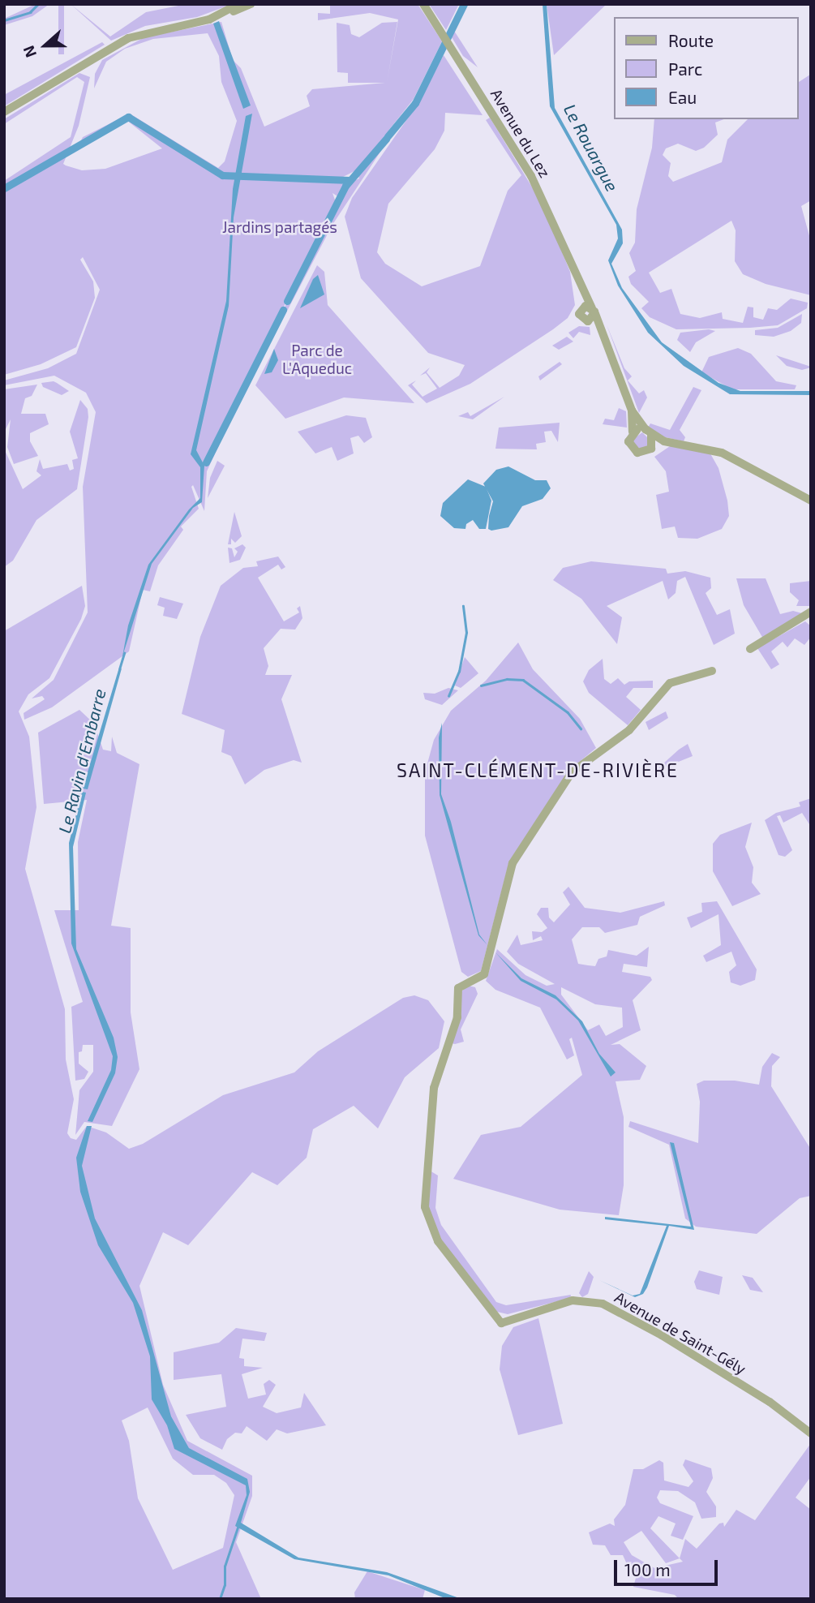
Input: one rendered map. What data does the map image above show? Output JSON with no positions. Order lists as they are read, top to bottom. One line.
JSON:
{"streets":{"street":["Avenue du Lez","Avenue de Saint-Gély"]},"districts":["SAINT-CLÉMENT-DE-RIVIÈRE"],"water":["Le Rouargue","Le Ravin d'Embarre"],"parks":["Jardins partagés","Parc de L'Aqueduc"],"legend":["Route","Parc","Eau"],"scale_bar":"100 m","north":"left"}
